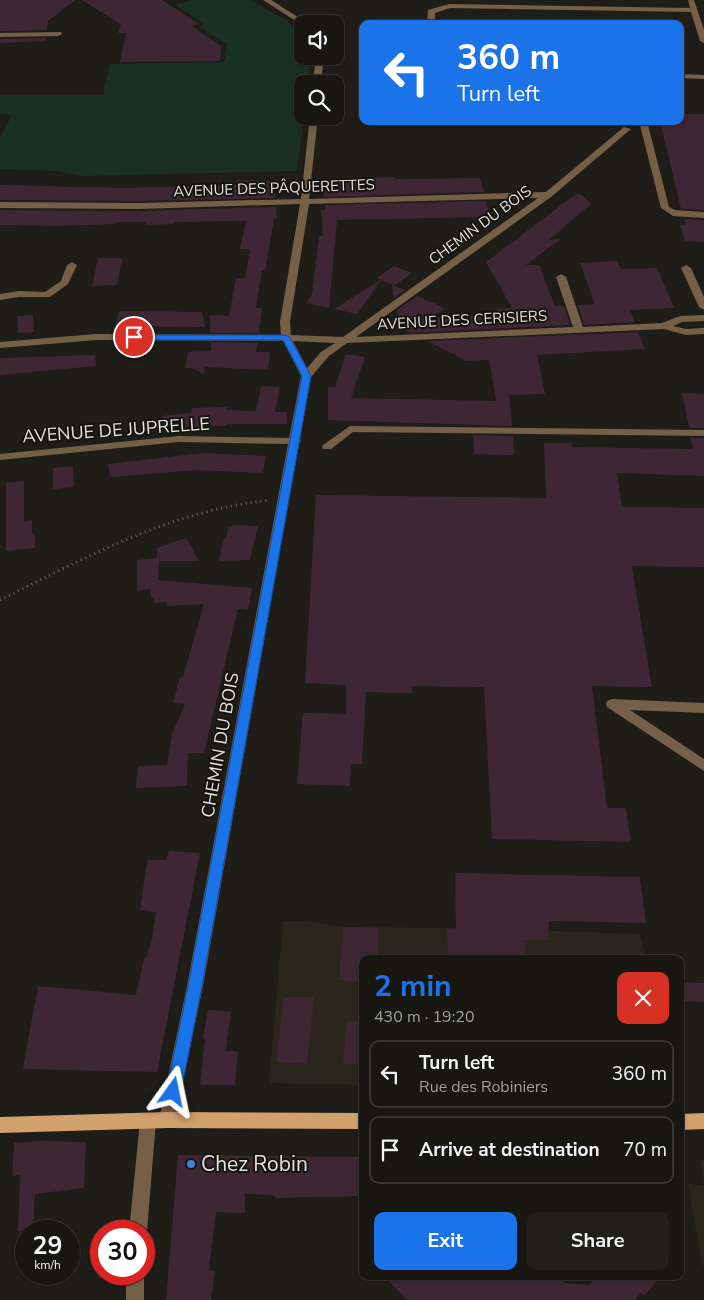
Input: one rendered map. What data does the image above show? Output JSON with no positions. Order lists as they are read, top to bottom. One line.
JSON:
{"streets":{"street":["AVENUE DES PÂQUERETTES","CHEMIN DU BOIS","AVENUE DES CERISIERS","AVENUE DE JUPRELLE"]},"crossings":[["AVENUE DES PÂQUERETTES","CHEMIN DU BOIS"],["CHEMIN DU BOIS","AVENUE DES CERISIERS"],["CHEMIN DU BOIS","AVENUE DE JUPRELLE"]],"places":["Chez Robin"],"page":{"turn":["360 m","Turn left"],"heading":["2 min","430 m · 19:20"],"list":[{"name":"Turn left","note":"Rue des Robiniers","value":"360 m"},{"name":"Arrive at destination","value":"70 m"}],"buttons":["Exit","Share"],"speed":"29 km/h","limit":"30"}}
